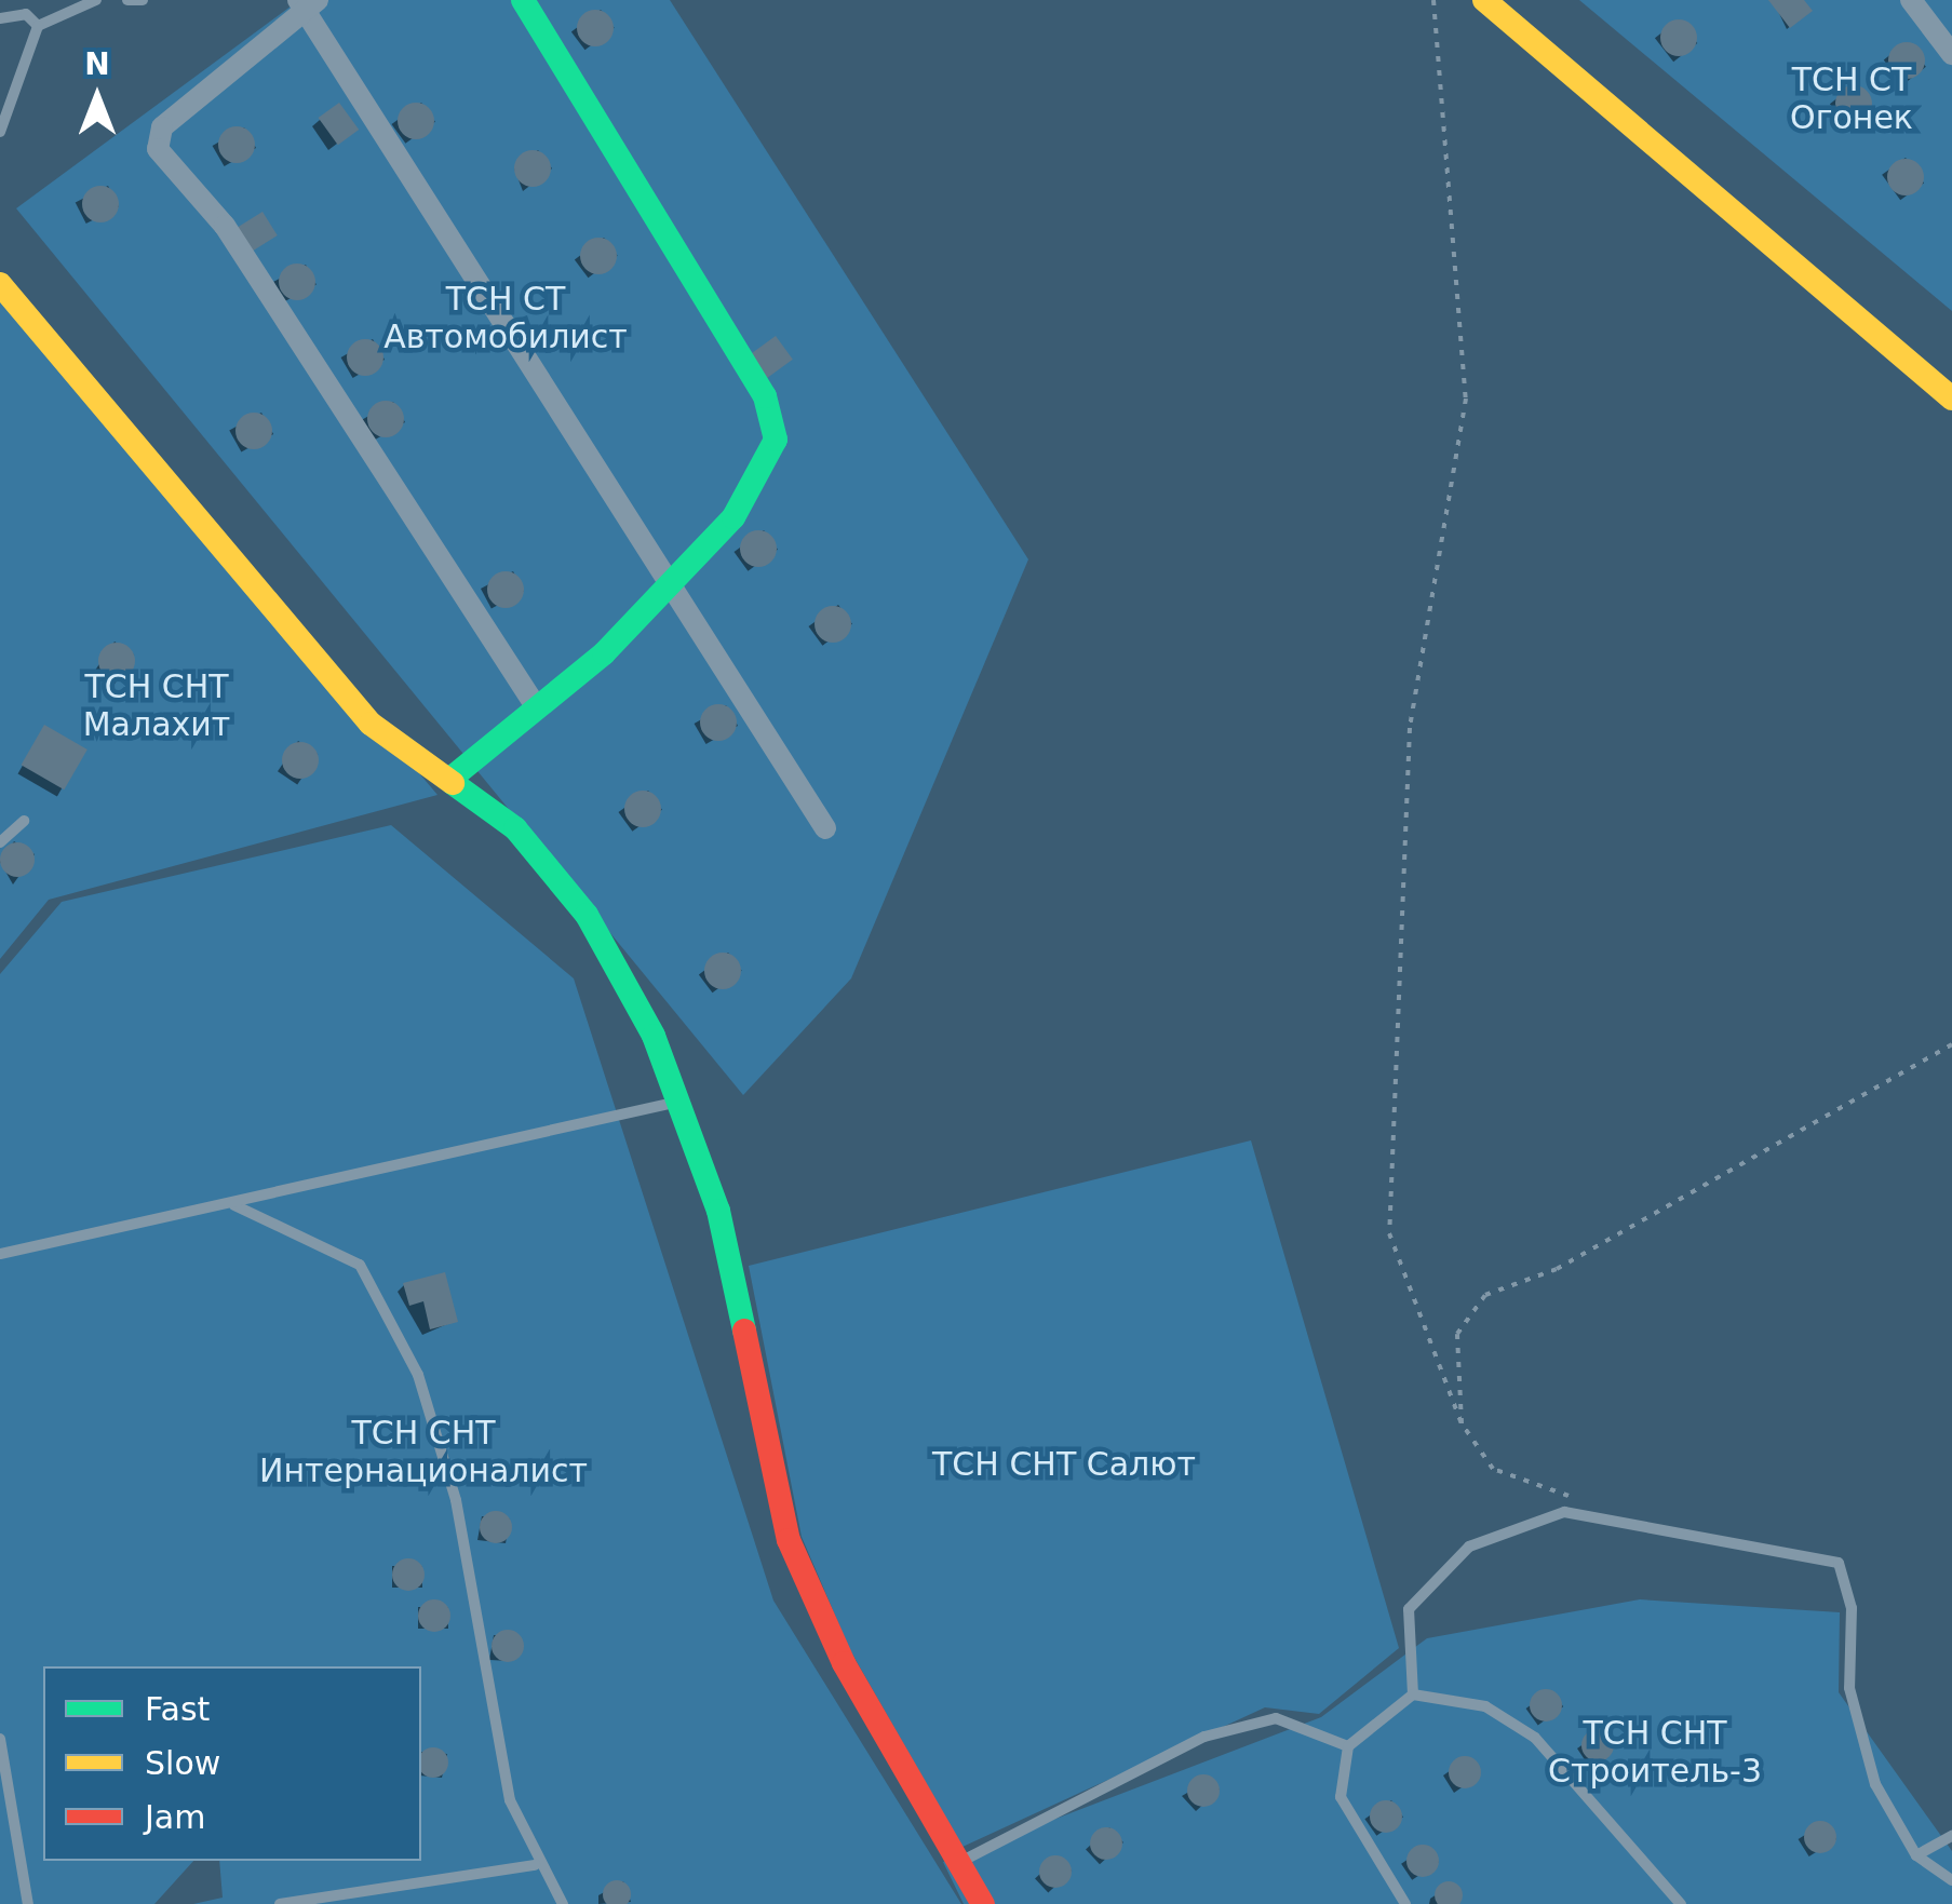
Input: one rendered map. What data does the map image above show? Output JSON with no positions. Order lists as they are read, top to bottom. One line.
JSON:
{"parks":["ТСН СТ Огонек","ТСН СТ Автомобилист","ТСН СНТ Малахит","ТСН СНТ Интернационалист","ТСН СНТ Салют","ТСН СНТ Строитель-3"],"legend":["Fast","Slow","Jam"],"north":"top"}
